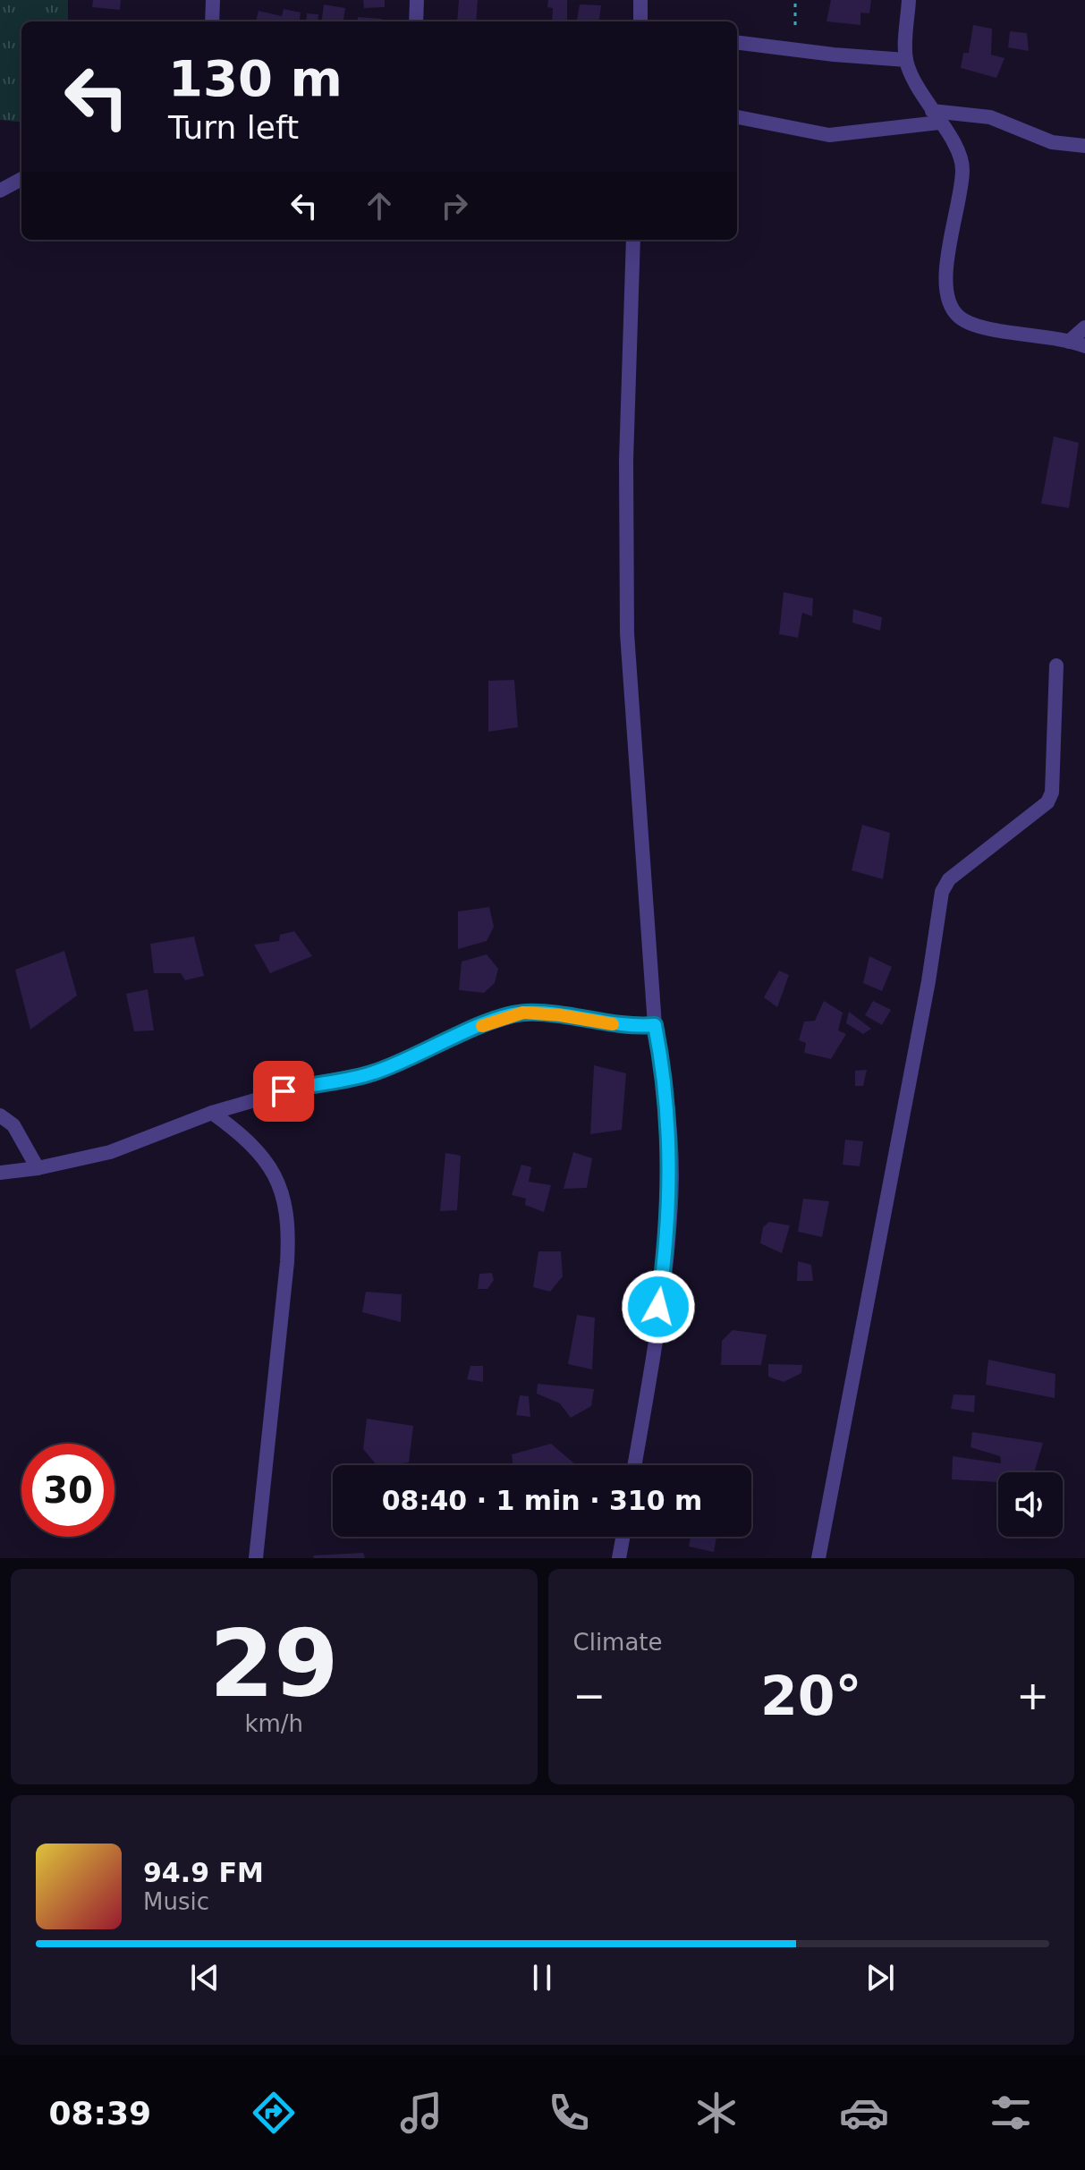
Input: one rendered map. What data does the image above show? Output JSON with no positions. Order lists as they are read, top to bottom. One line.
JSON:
{"page":{"turn":["130 m","Turn left"],"limit":"30","trip":"08:40 · 1 min · 310 m","tile":[["29","km/h"],"Climate"],"heat":["−","20°","+"],"song":["94.9 FM","Music"],"tabs":"08:39"}}
